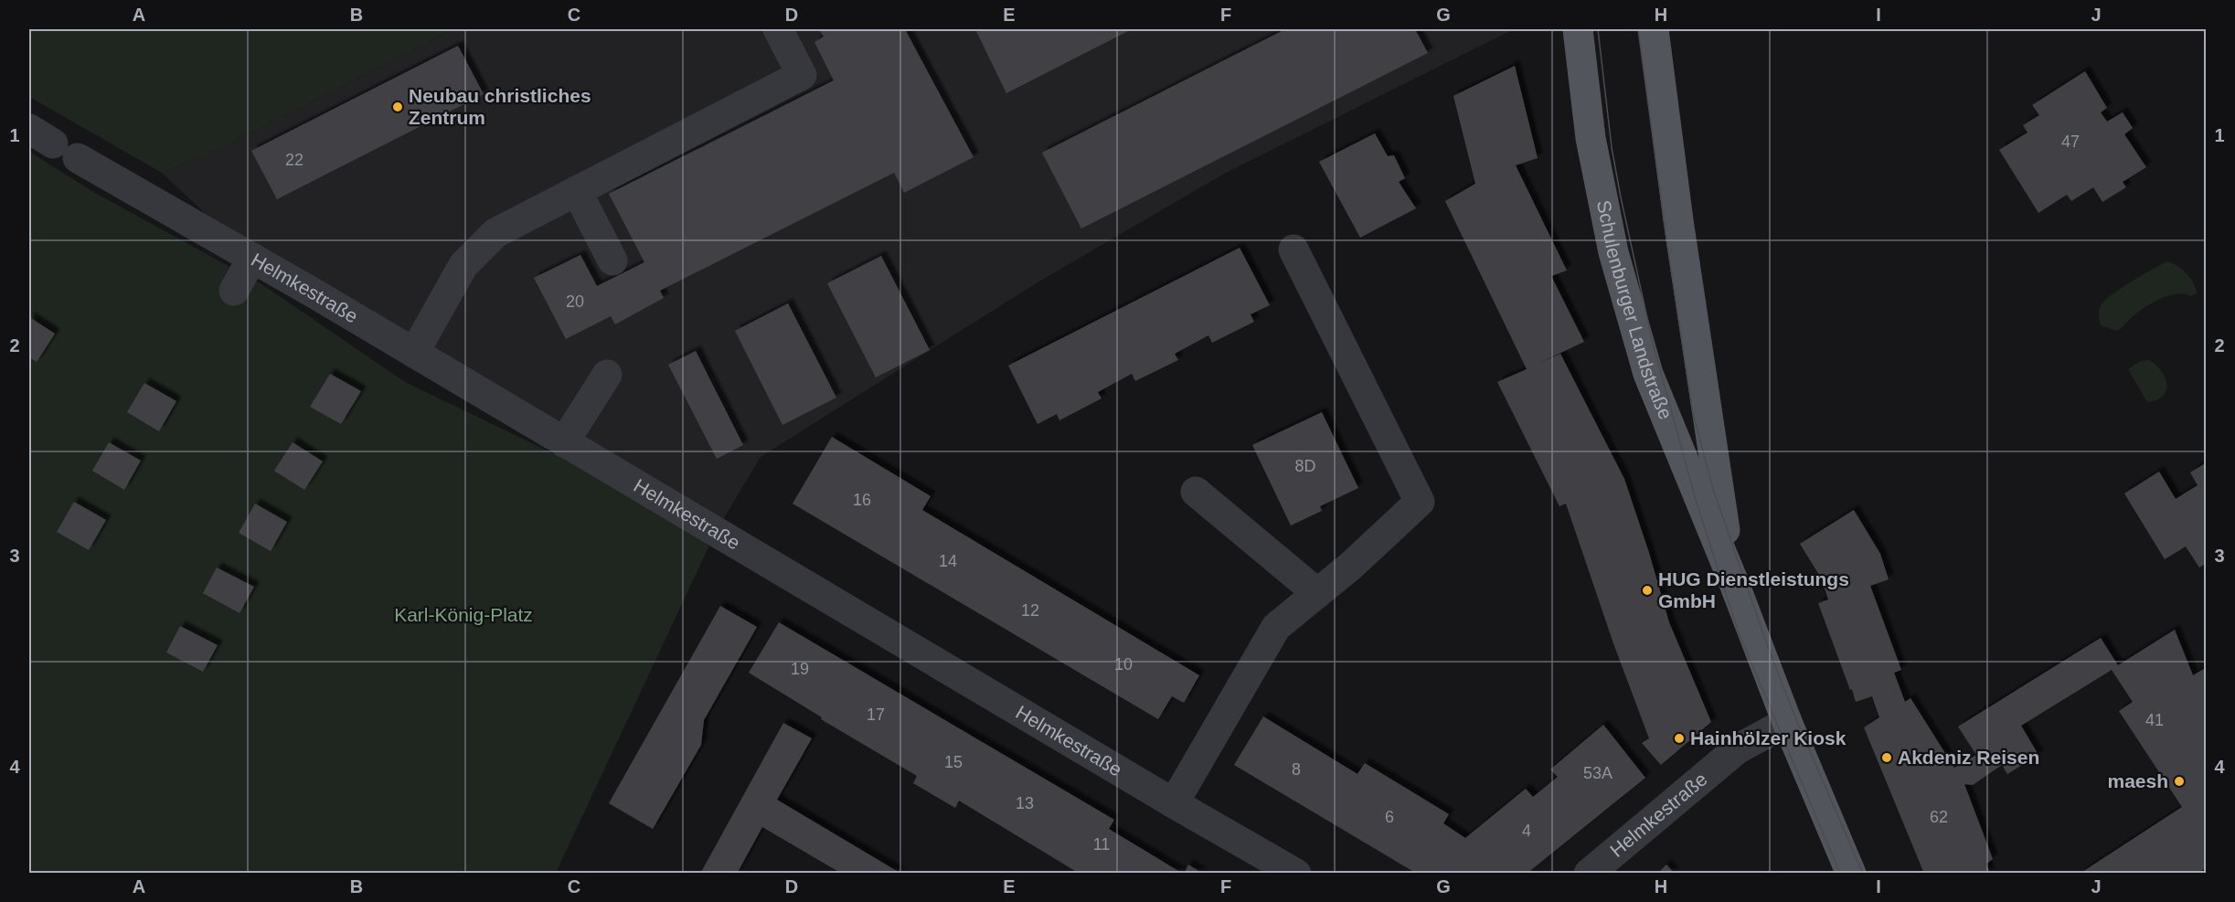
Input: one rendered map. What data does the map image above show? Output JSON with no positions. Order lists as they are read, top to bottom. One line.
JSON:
{"streets":{"main road":["Schulenburger Landstraße"],"street":["Helmkestraße"]},"crossings":[["Helmkestraße","Schulenburger Landstraße"]],"parks":["Karl-König-Platz"],"places":["Neubau christliches Zentrum","HUG Dienstleistungs GmbH","Hainhölzer Kiosk","Akdeniz Reisen","maesh"],"house_numbers":["47","22","20","8D","16","14","12","10","19","17","41","15","8","53A","13","6","62","4","11"],"grid":{"columns":["A","B","C","D","E","F","G","H","I","J"],"rows":["1","2","3","4"]}}
